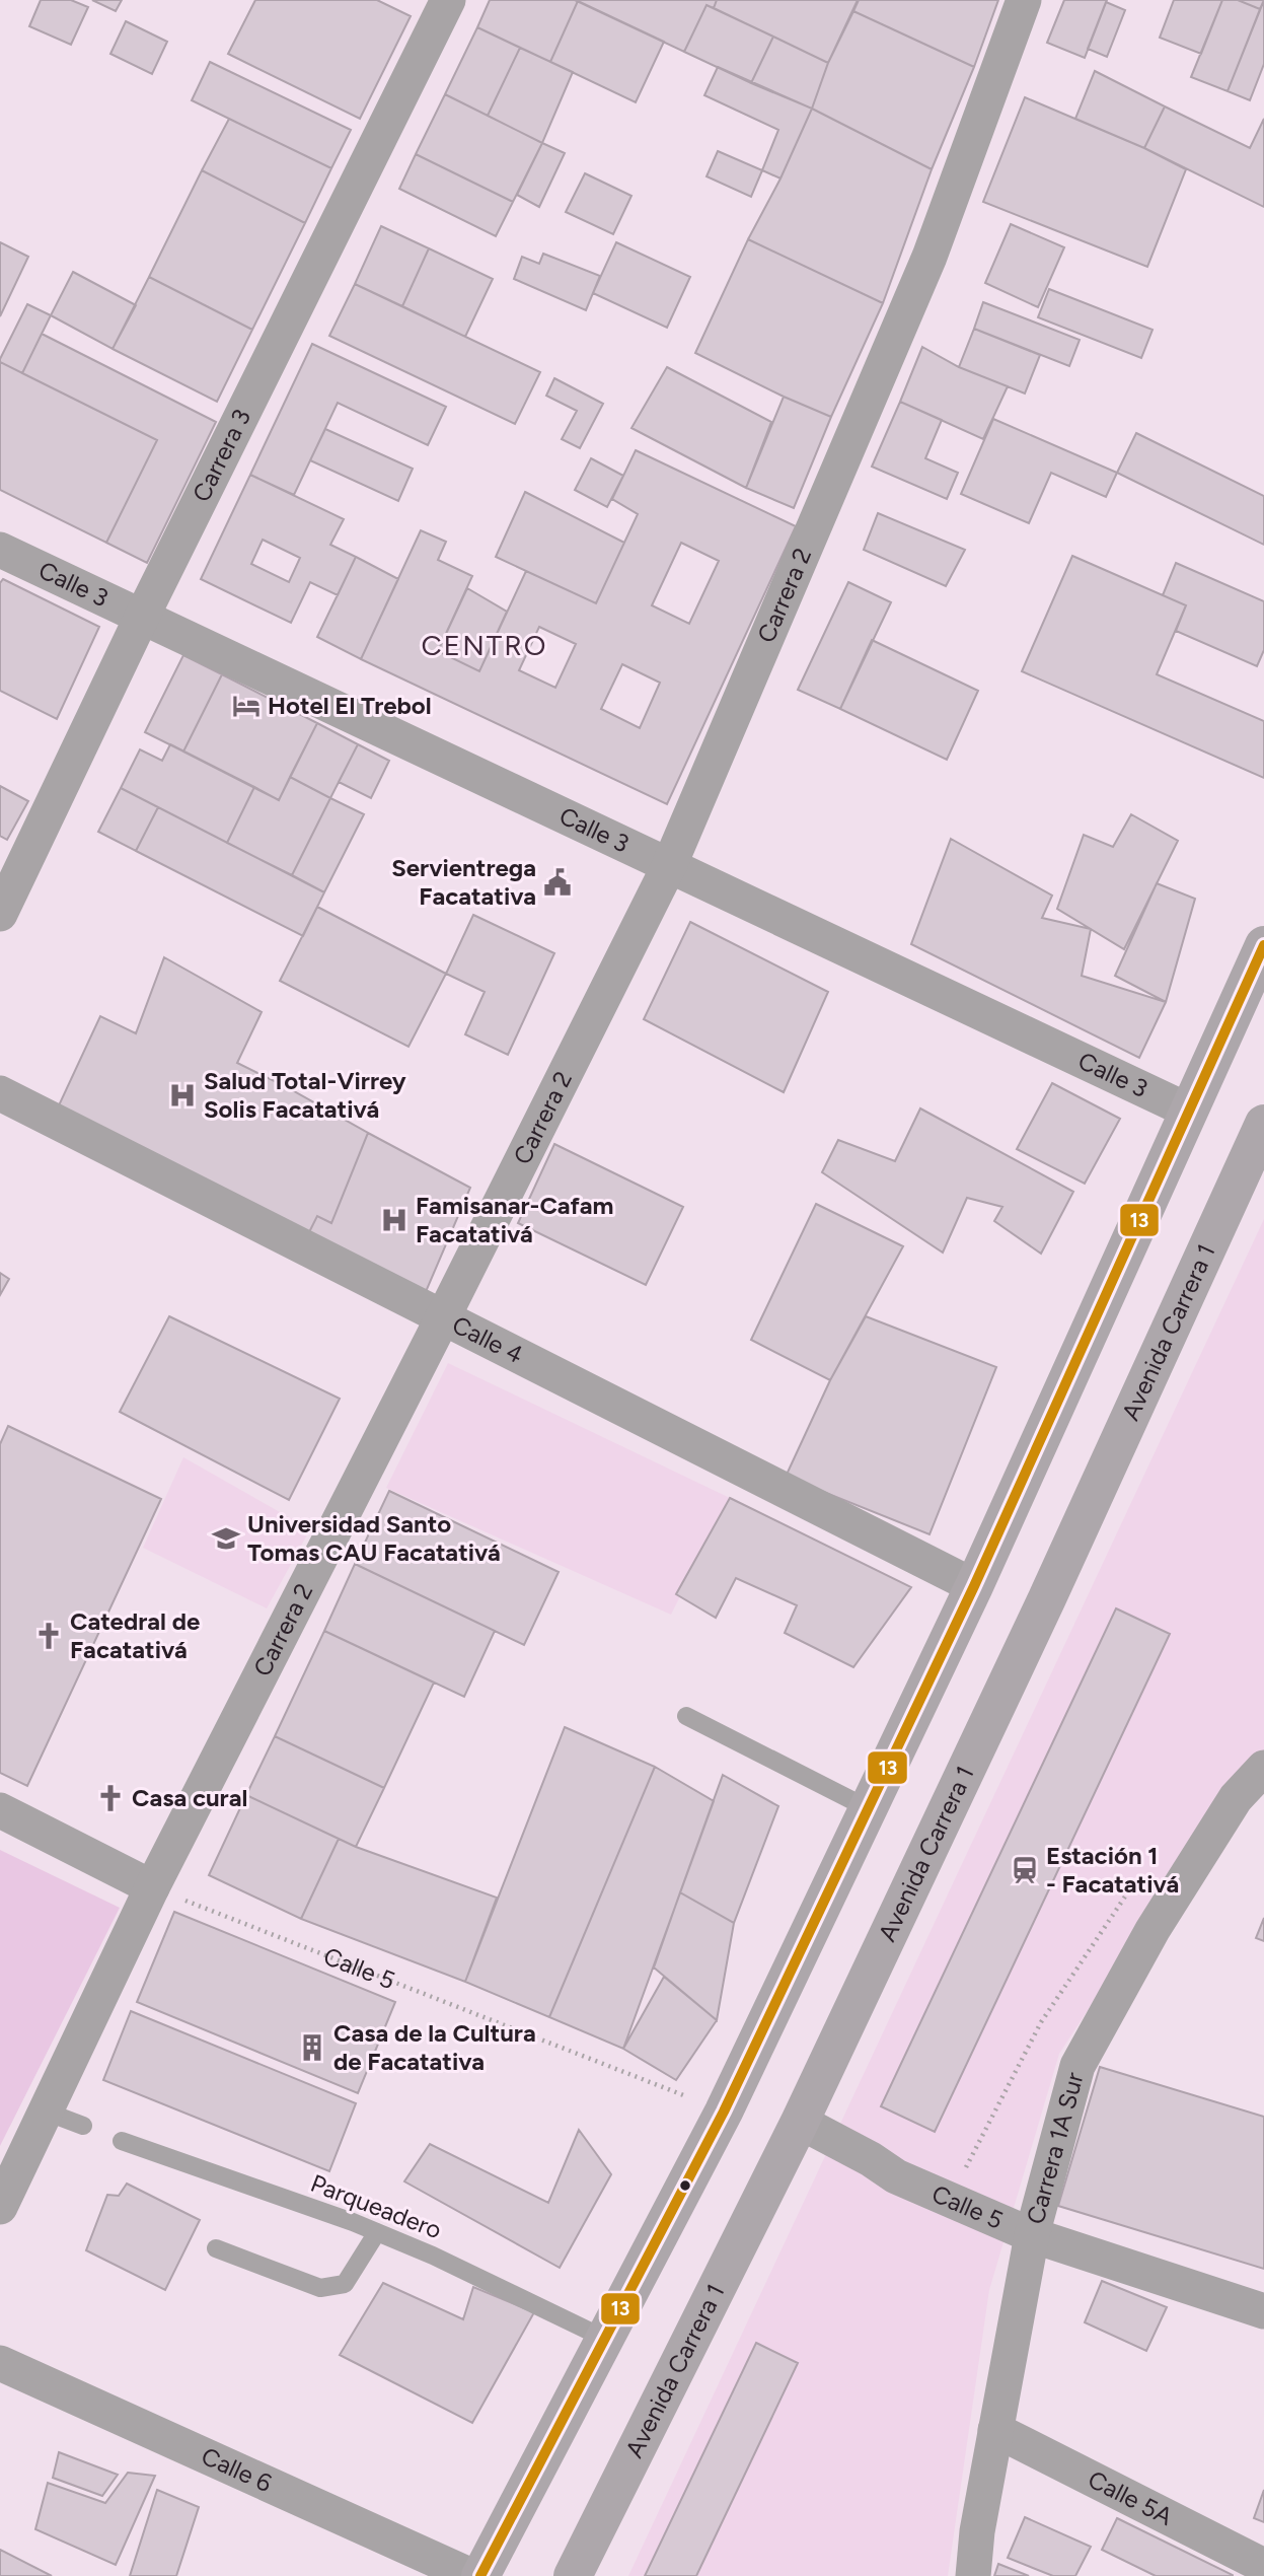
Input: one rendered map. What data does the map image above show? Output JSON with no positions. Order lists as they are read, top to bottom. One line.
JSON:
{"streets":{"main road":["Avenida Carrera 1"],"street":["Carrera 3","Calle 3","Carrera 2","Calle 4","Calle 5","Carrera 1A Sur","Calle 6","Calle 5A"],"lane":["Parqueadero"]},"crossings":[["Carrera 3","Calle 3"],["Calle 3","Carrera 2"],["Carrera 2","Calle 4"],["Carrera 2","Calle 5"],["Avenida Carrera 1","Calle 5"],["Calle 5","Carrera 1A Sur"],["Carrera 1A Sur","Calle 5A"]],"districts":["CENTRO"],"places":{"hotel":["Hotel El Trebol"],"public building":["Servientrega Facatativa"],"hospital":["Salud Total-Virrey Solis Facatativá","Famisanar-Cafam Facatativá"],"school or university":["Universidad Santo Tomas CAU Facatativá"],"church":["Catedral de Facatativá","Casa cural"],"station":["Estación 1 - Facatativá"],"building":["Casa de la Cultura de Facatativa"]},"lines":["transit line 13"]}
